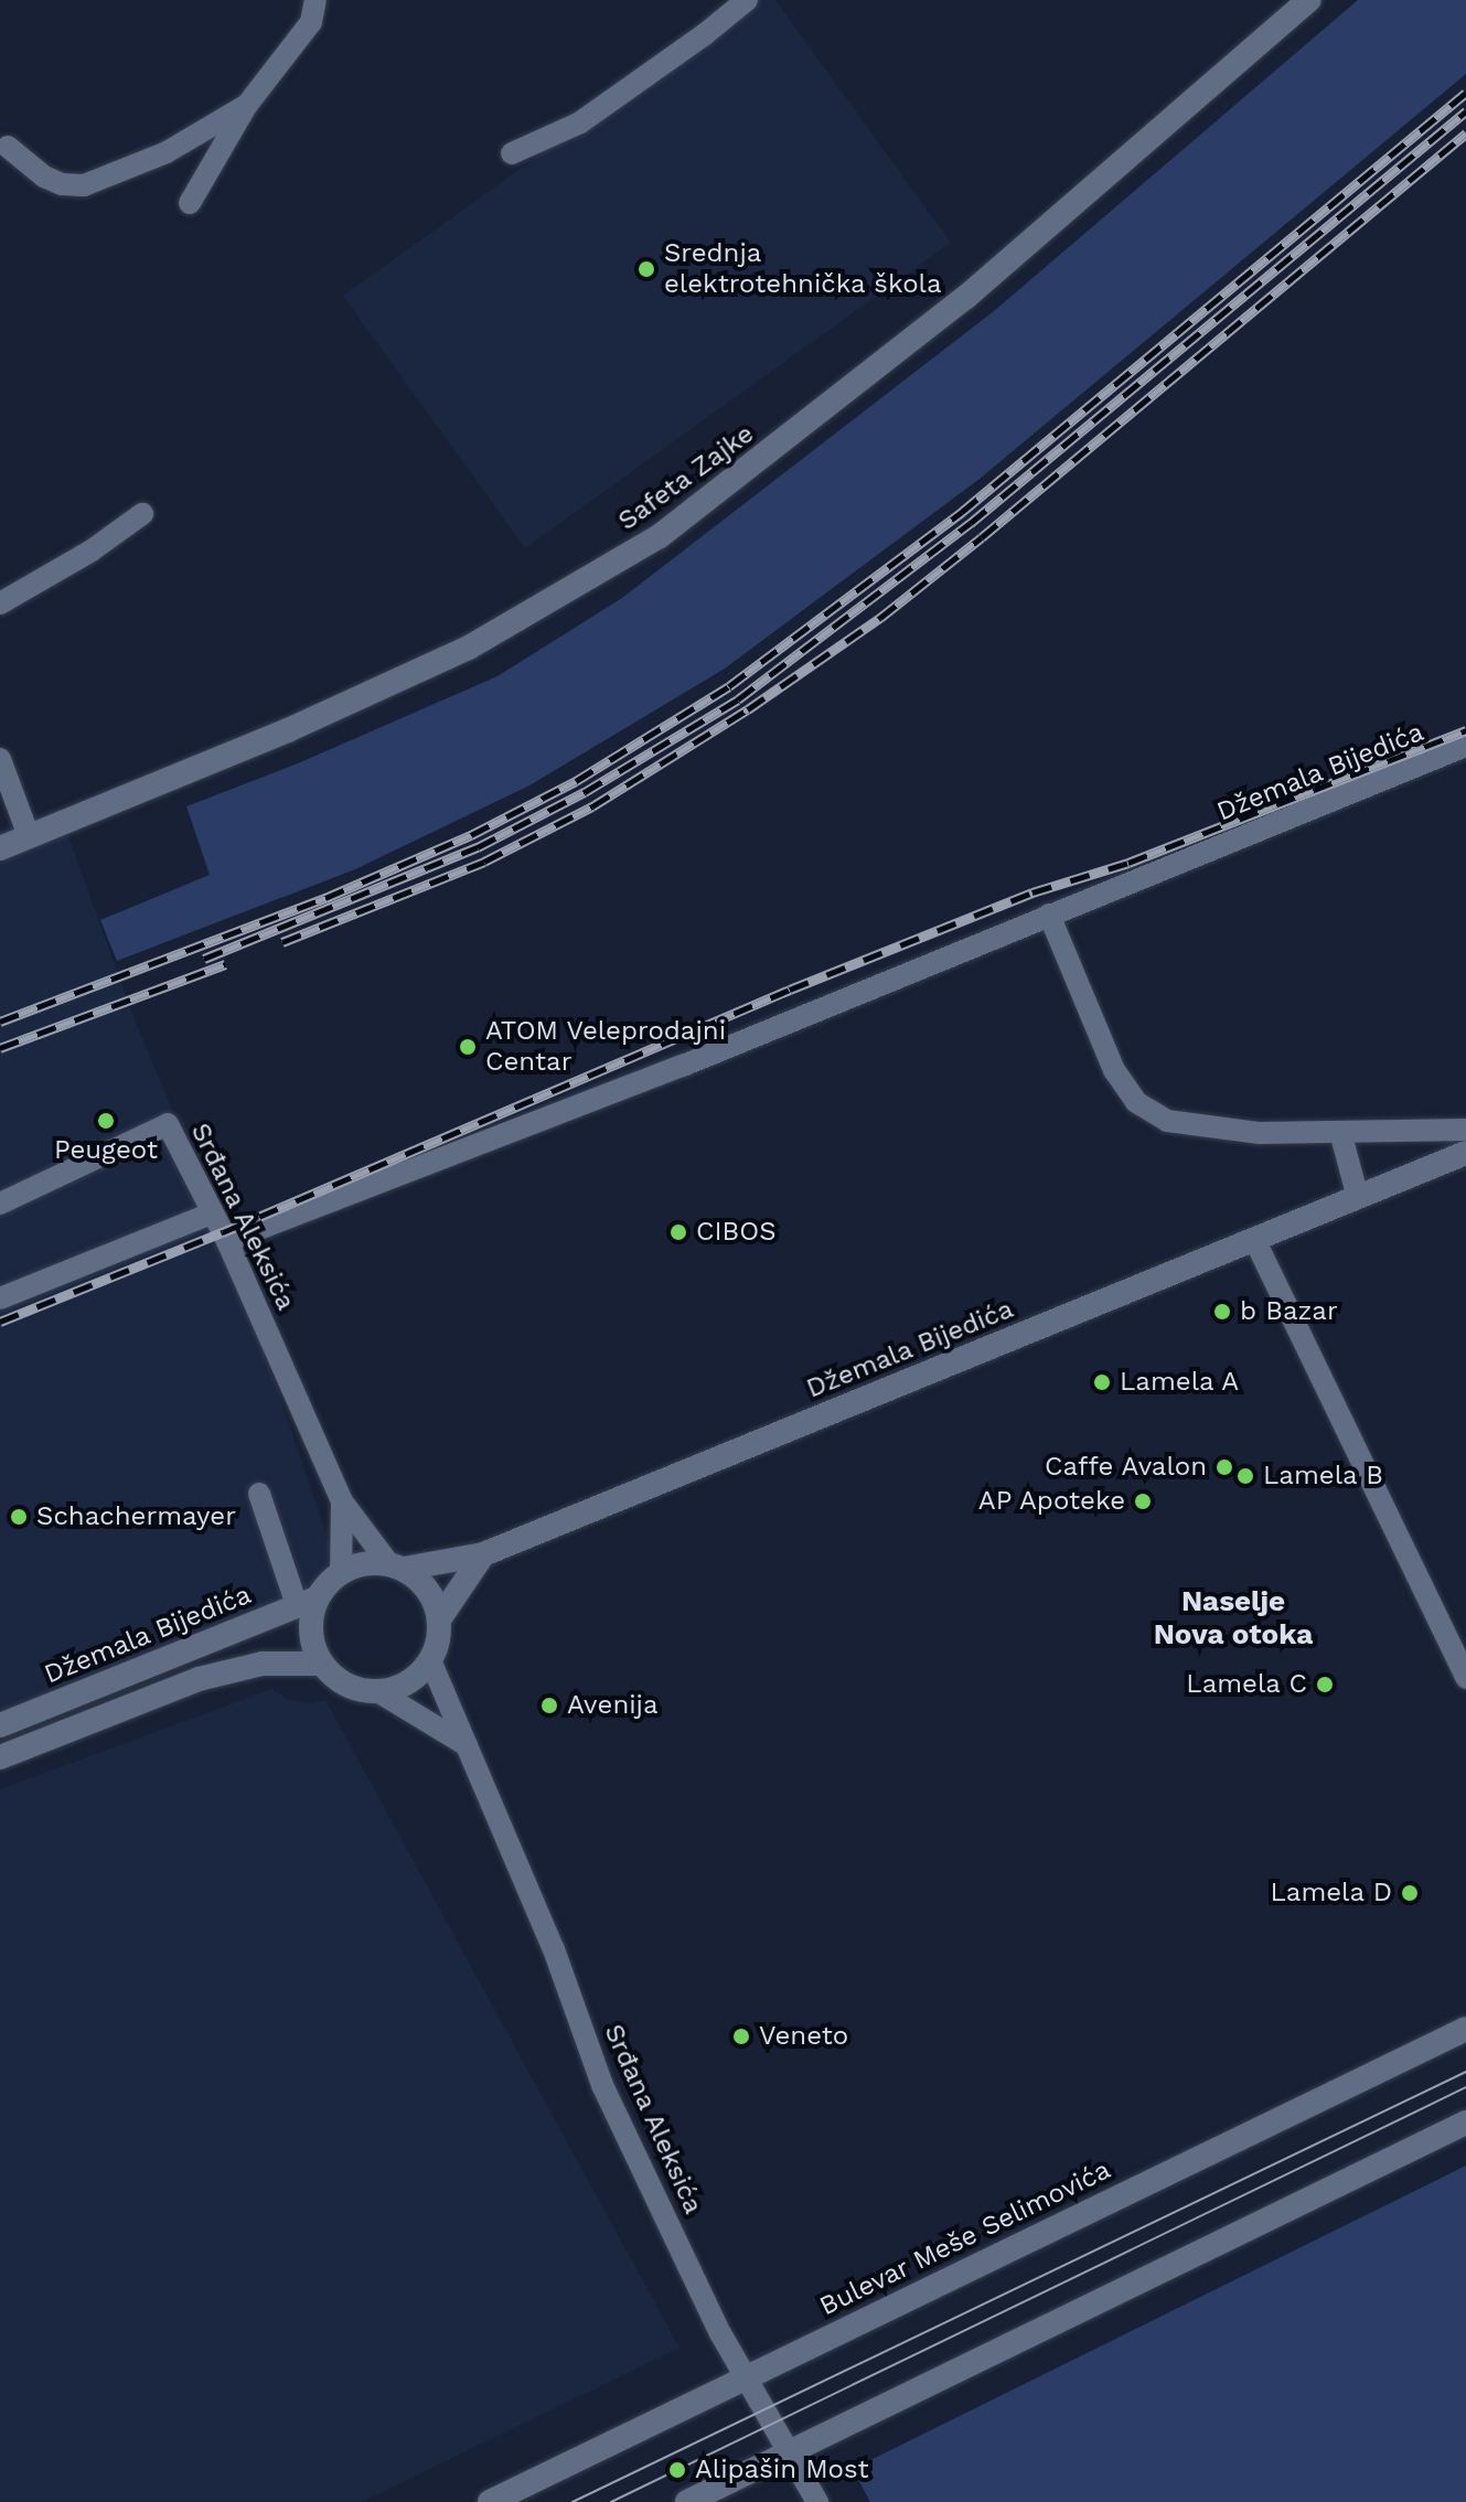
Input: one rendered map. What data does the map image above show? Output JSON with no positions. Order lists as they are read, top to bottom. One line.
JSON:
{"streets":{"main road":["Safeta Zajke","Džemala Bijedića","Bulevar Meše Selimovića"],"street":["Srđana Aleksića"]},"crossings":[["Džemala Bijedića","Srđana Aleksića"],["Srđana Aleksića","Bulevar Meše Selimovića"]],"districts":["Naselje Nova otoka"],"places":["Srednja elektrotehnička škola","ATOM Veleprodajni Centar","Peugeot","CIBOS","b Bazar","Lamela A","Caffe Avalon","Lamela B","AP Apoteke","Schachermayer","Lamela C","Avenija","Lamela D","Veneto","Alipašin Most"]}
